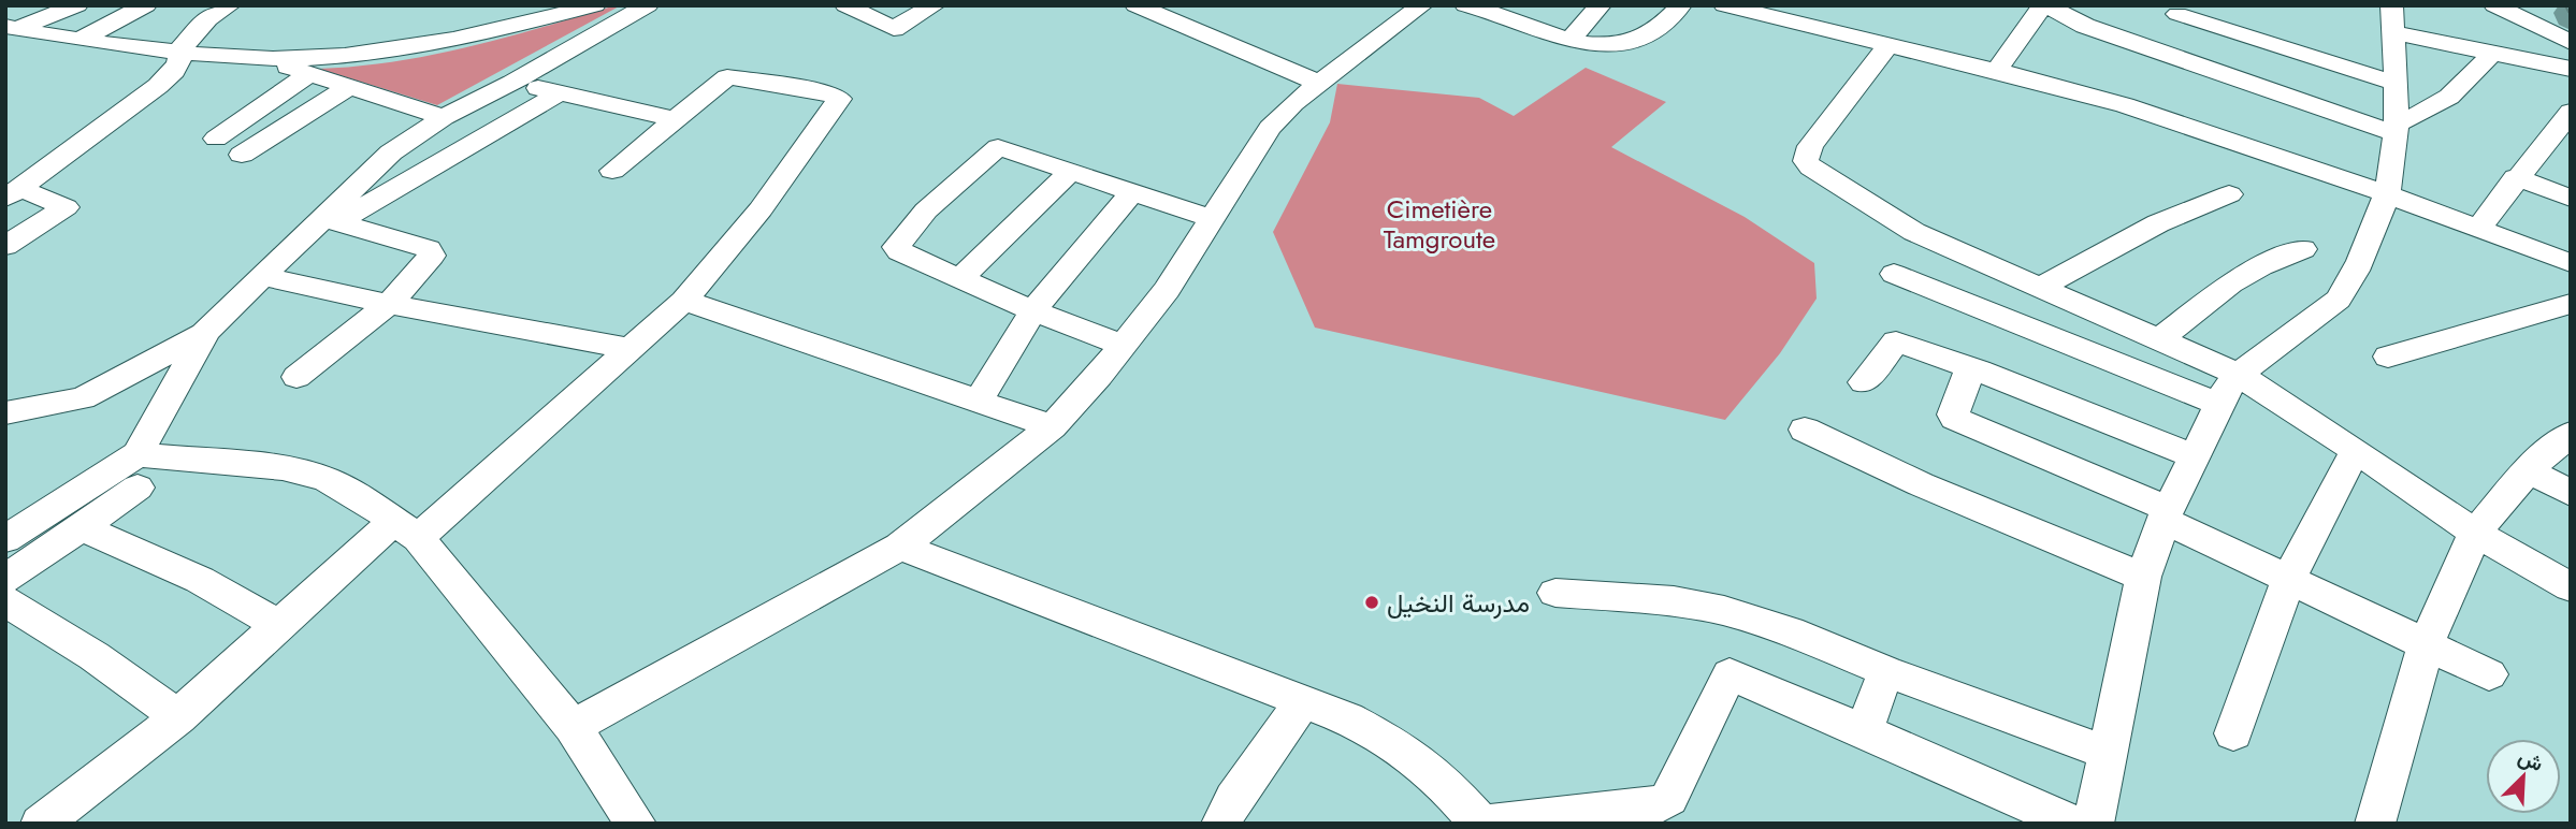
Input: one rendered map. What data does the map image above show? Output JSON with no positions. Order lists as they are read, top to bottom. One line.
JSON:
{"parks":["Cimetière Tamgroute"],"places":["مدرسة النخيل"],"north":"top right"}
